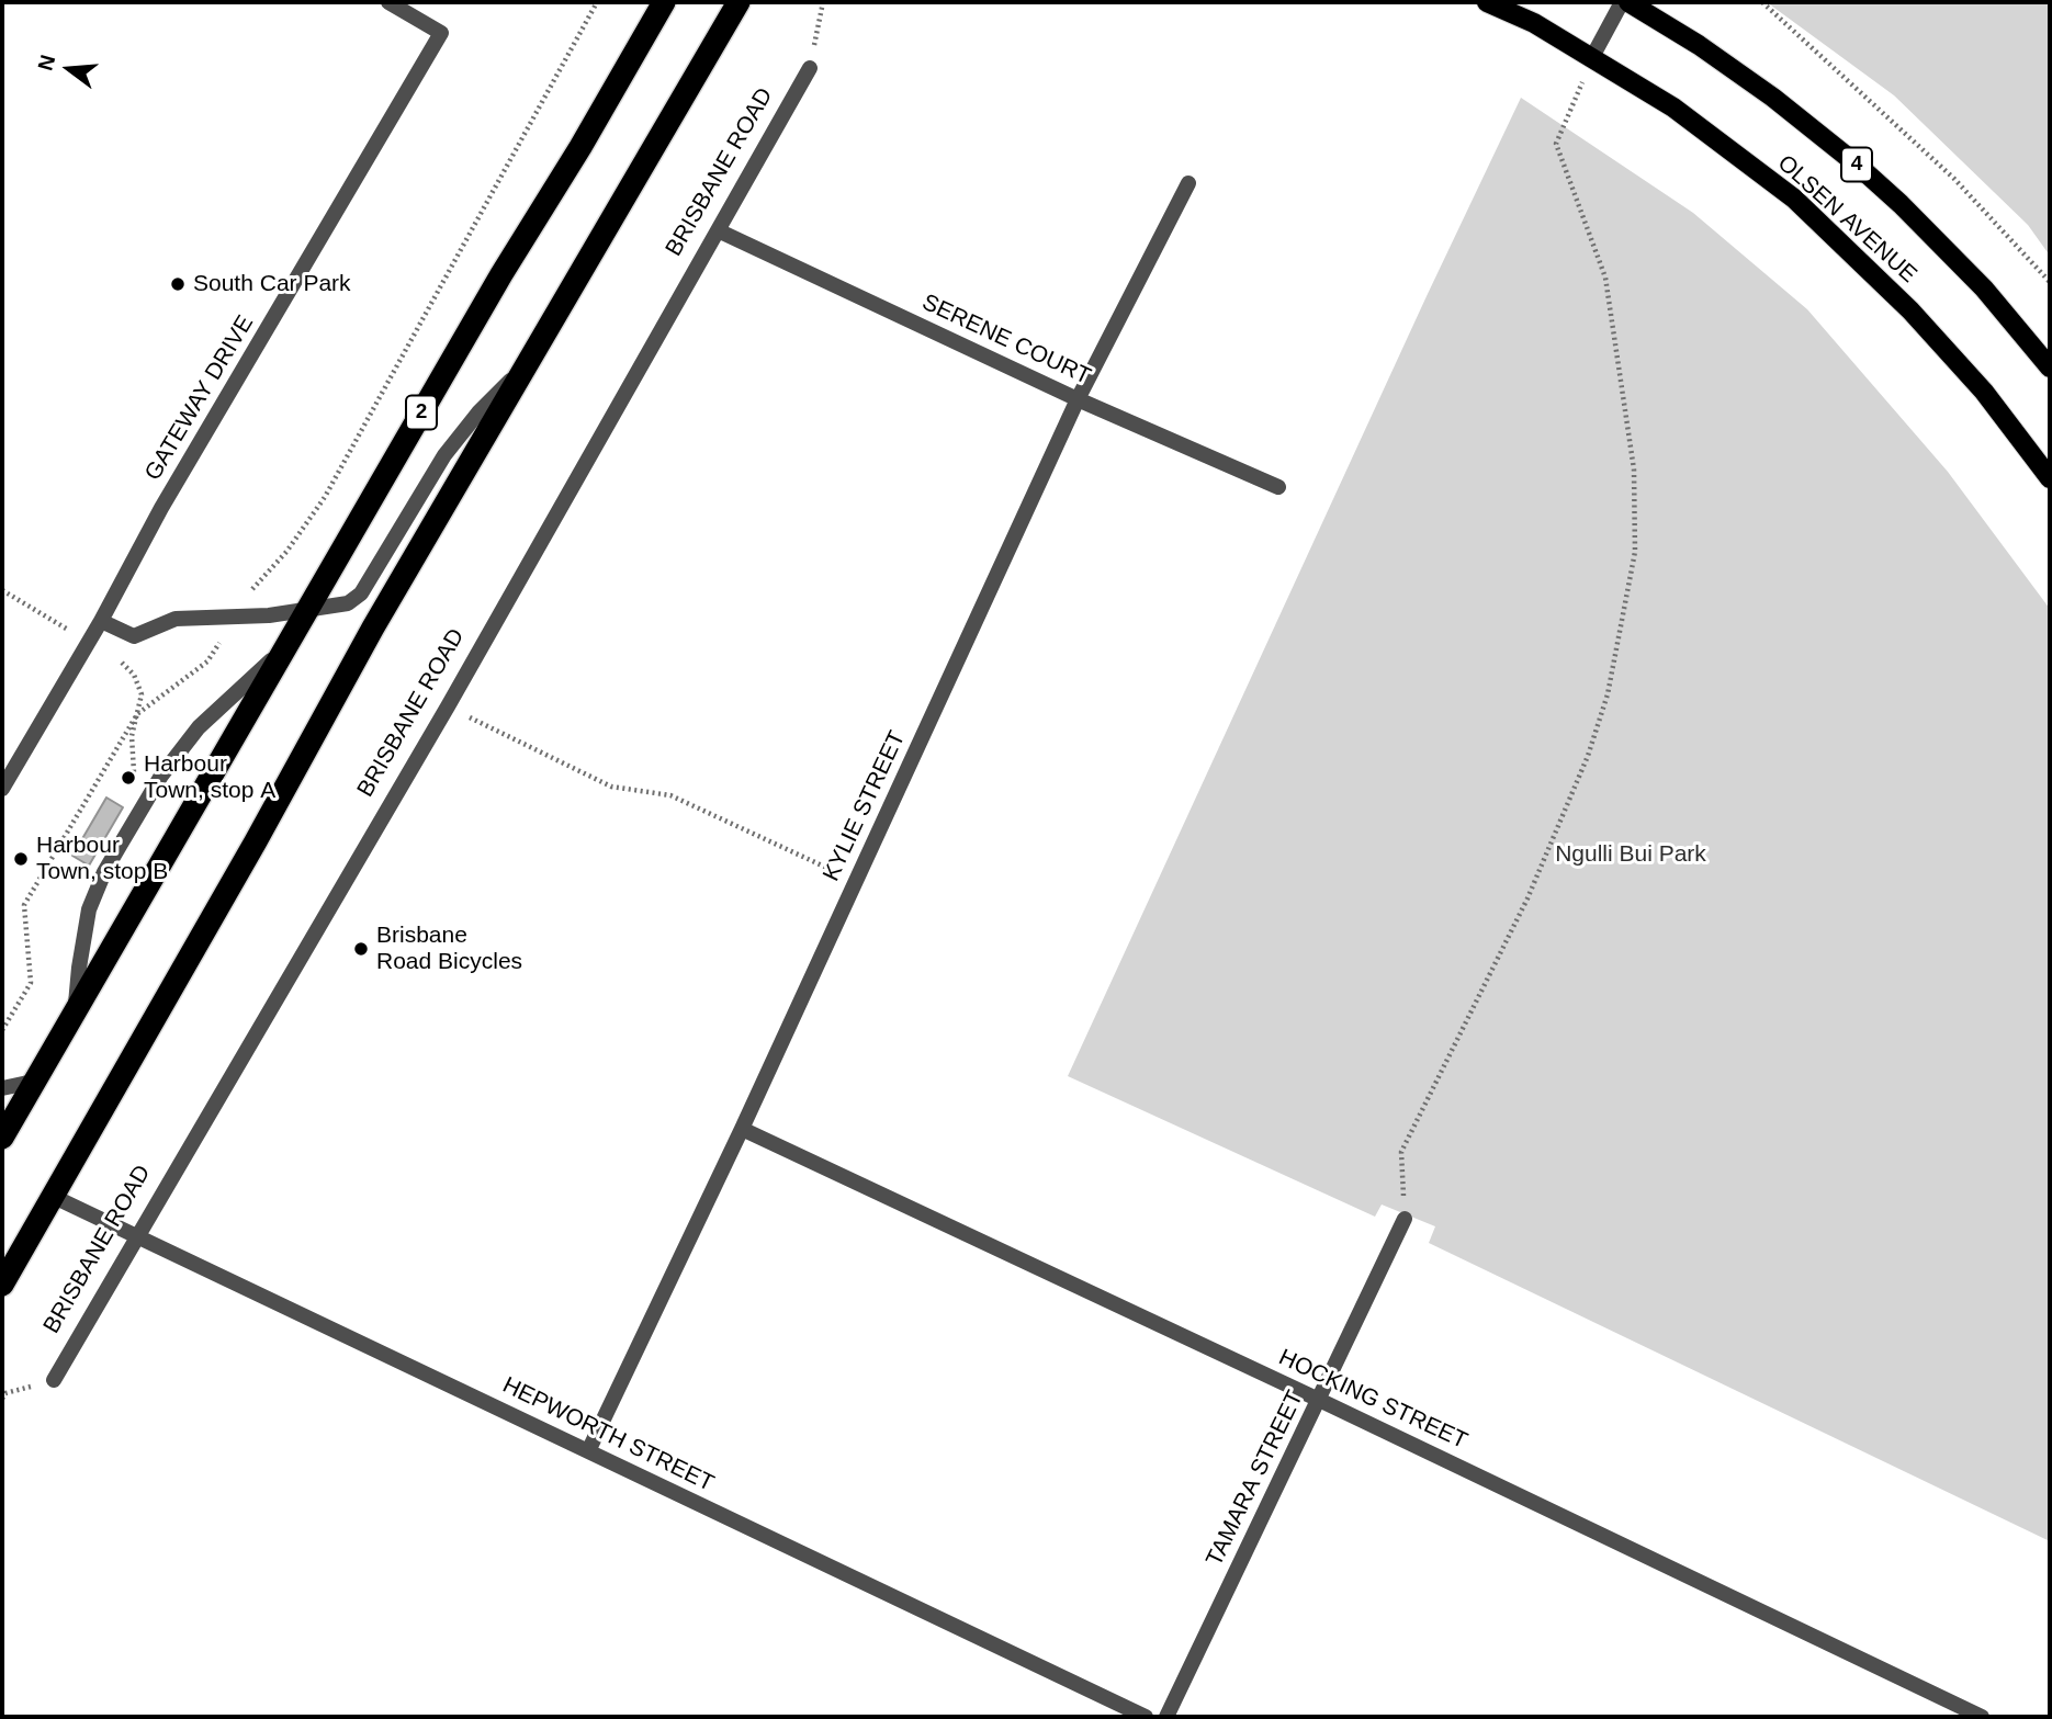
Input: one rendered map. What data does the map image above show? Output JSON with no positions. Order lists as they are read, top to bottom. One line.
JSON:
{"streets":{"highway":["2"],"main road":["4","OLSEN AVENUE"],"street":["BRISBANE ROAD","SERENE COURT","GATEWAY DRIVE","KYLIE STREET","HOCKING STREET","HEPWORTH STREET","TAMARA STREET"]},"crossings":[["BRISBANE ROAD","SERENE COURT"],["BRISBANE ROAD","HEPWORTH STREET"],["SERENE COURT","KYLIE STREET"],["KYLIE STREET","HOCKING STREET"],["KYLIE STREET","HEPWORTH STREET"],["HOCKING STREET","TAMARA STREET"]],"parks":["Ngulli Bui Park"],"places":["South Car Park","Harbour Town, stop A","Harbour Town, stop B","Brisbane Road Bicycles"],"north":"left"}
